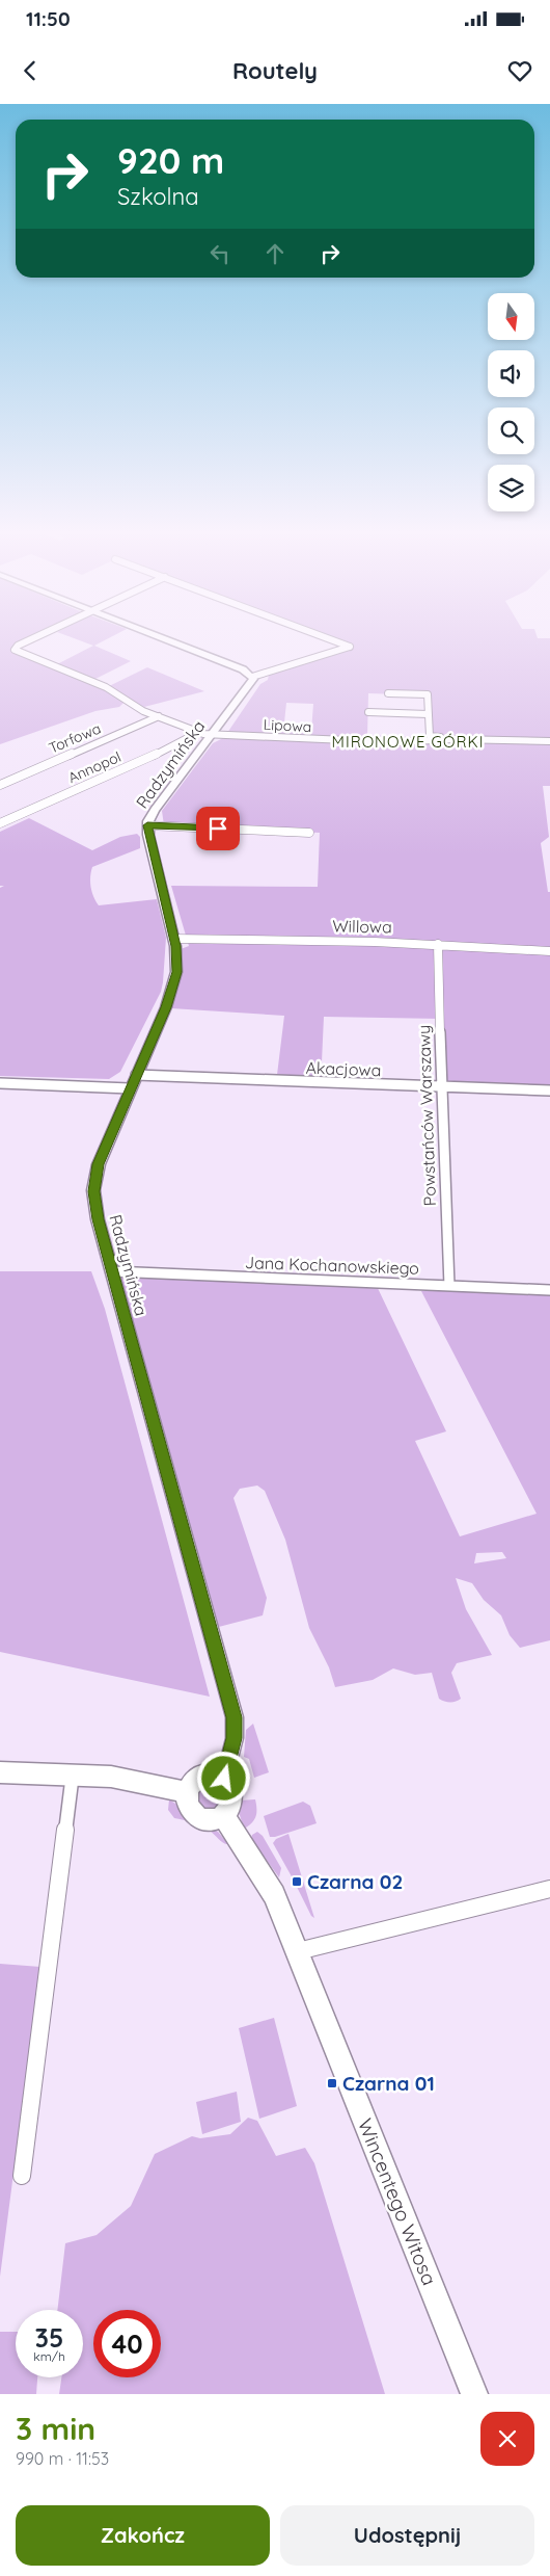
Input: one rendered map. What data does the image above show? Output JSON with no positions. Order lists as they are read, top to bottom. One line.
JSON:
{"streets":{"main road":["Wincentego Witosa"],"street":["Lipowa","Torfowa","Radzymińska","Annopol","Willowa","Akacjowa","Powstańców Warszawy","Jana Kochanowskiego"]},"crossings":[["Lipowa","Torfowa"],["Lipowa","Radzymińska"],["Lipowa","Annopol"],["Radzymińska","Willowa"],["Radzymińska","Akacjowa"],["Radzymińska","Jana Kochanowskiego"],["Radzymińska","Wincentego Witosa"],["Willowa","Powstańców Warszawy"],["Akacjowa","Powstańców Warszawy"],["Powstańców Warszawy","Jana Kochanowskiego"]],"districts":["MIRONOWE GÓRKI"],"places":{"transit":["Czarna 02","Czarna 01"]},"north":"bottom","page":{"status":"11:50","header":"Routely","turn":["920 m","Szkolna"],"speed":"35 km/h","limit":"40","heading":["3 min","990 m · 11:53"],"buttons":["Zakończ","Udostępnij"]}}
